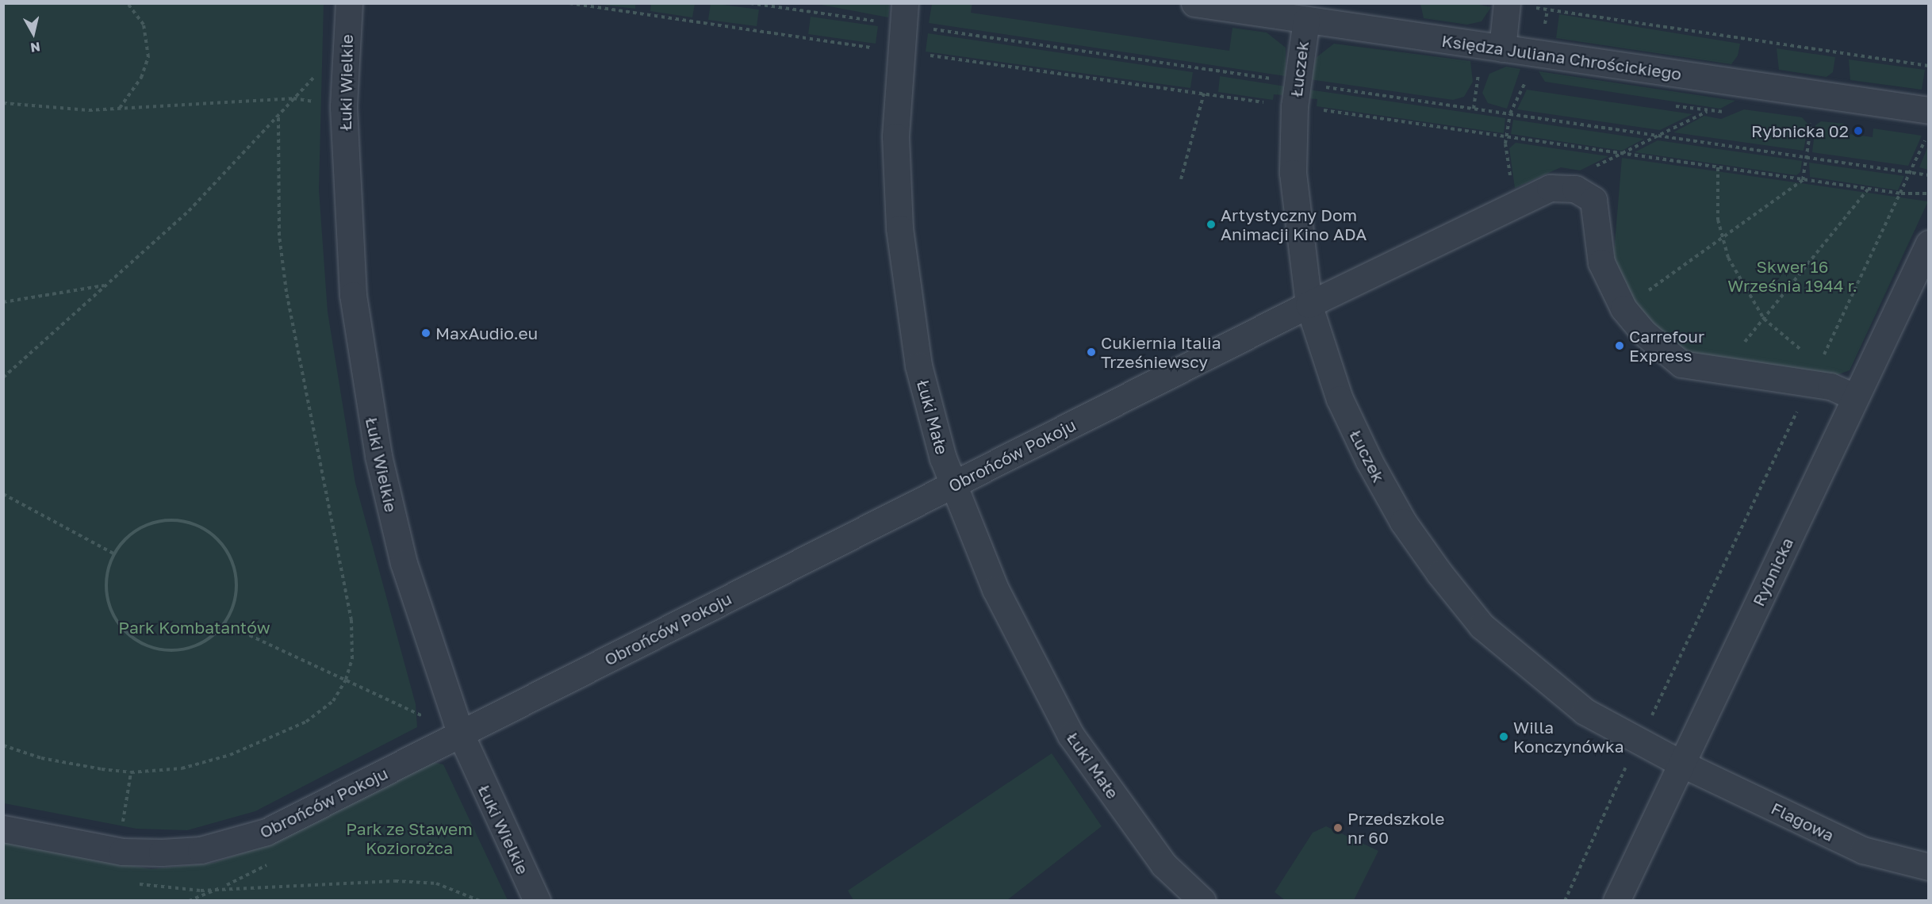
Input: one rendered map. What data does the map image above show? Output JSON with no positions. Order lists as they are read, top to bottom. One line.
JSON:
{"streets":{"street":["Księdza Juliana Chrościckiego","Łuczek","Łuki Wielkie","Łuki Małe","Obrońców Pokoju","Rybnicka","Flagowa"]},"crossings":[["Księdza Juliana Chrościckiego","Łuczek"],["Łuczek","Obrońców Pokoju"],["Łuczek","Rybnicka"],["Łuczek","Flagowa"],["Łuki Wielkie","Obrońców Pokoju"],["Łuki Małe","Obrońców Pokoju"],["Rybnicka","Flagowa"]],"parks":["Skwer 16 Września 1944 r.","Park Kombatantów","Park ze Stawem Koziorożca"],"places":["Rybnicka 02","Artystyczny Dom Animacji Kino ADA","MaxAudio.eu","Carrefour Express","Cukiernia Italia Trześniewscy","Willa Konczynówka","Przedszkole nr 60"],"north":"bottom"}
